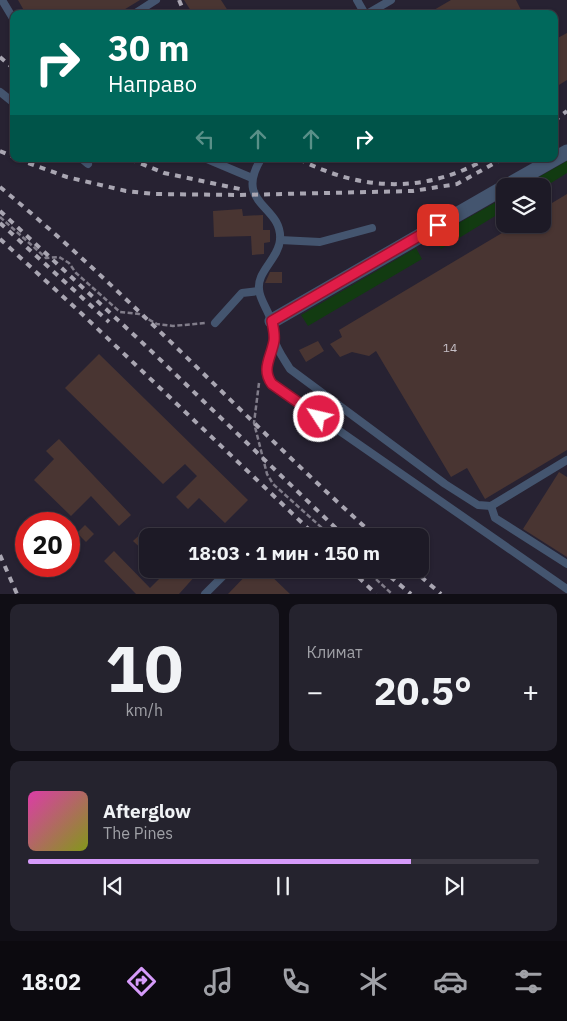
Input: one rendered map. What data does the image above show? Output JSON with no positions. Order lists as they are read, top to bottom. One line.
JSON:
{"house_numbers":["14"],"page":{"turn":["30 m","Направо"],"limit":"20","trip":"18:03 · 1 мин · 150 m","tile":[["10","km/h"],"Климат"],"heat":["−","20.5°","+"],"song":["Afterglow","The Pines"],"tabs":"18:02"}}
